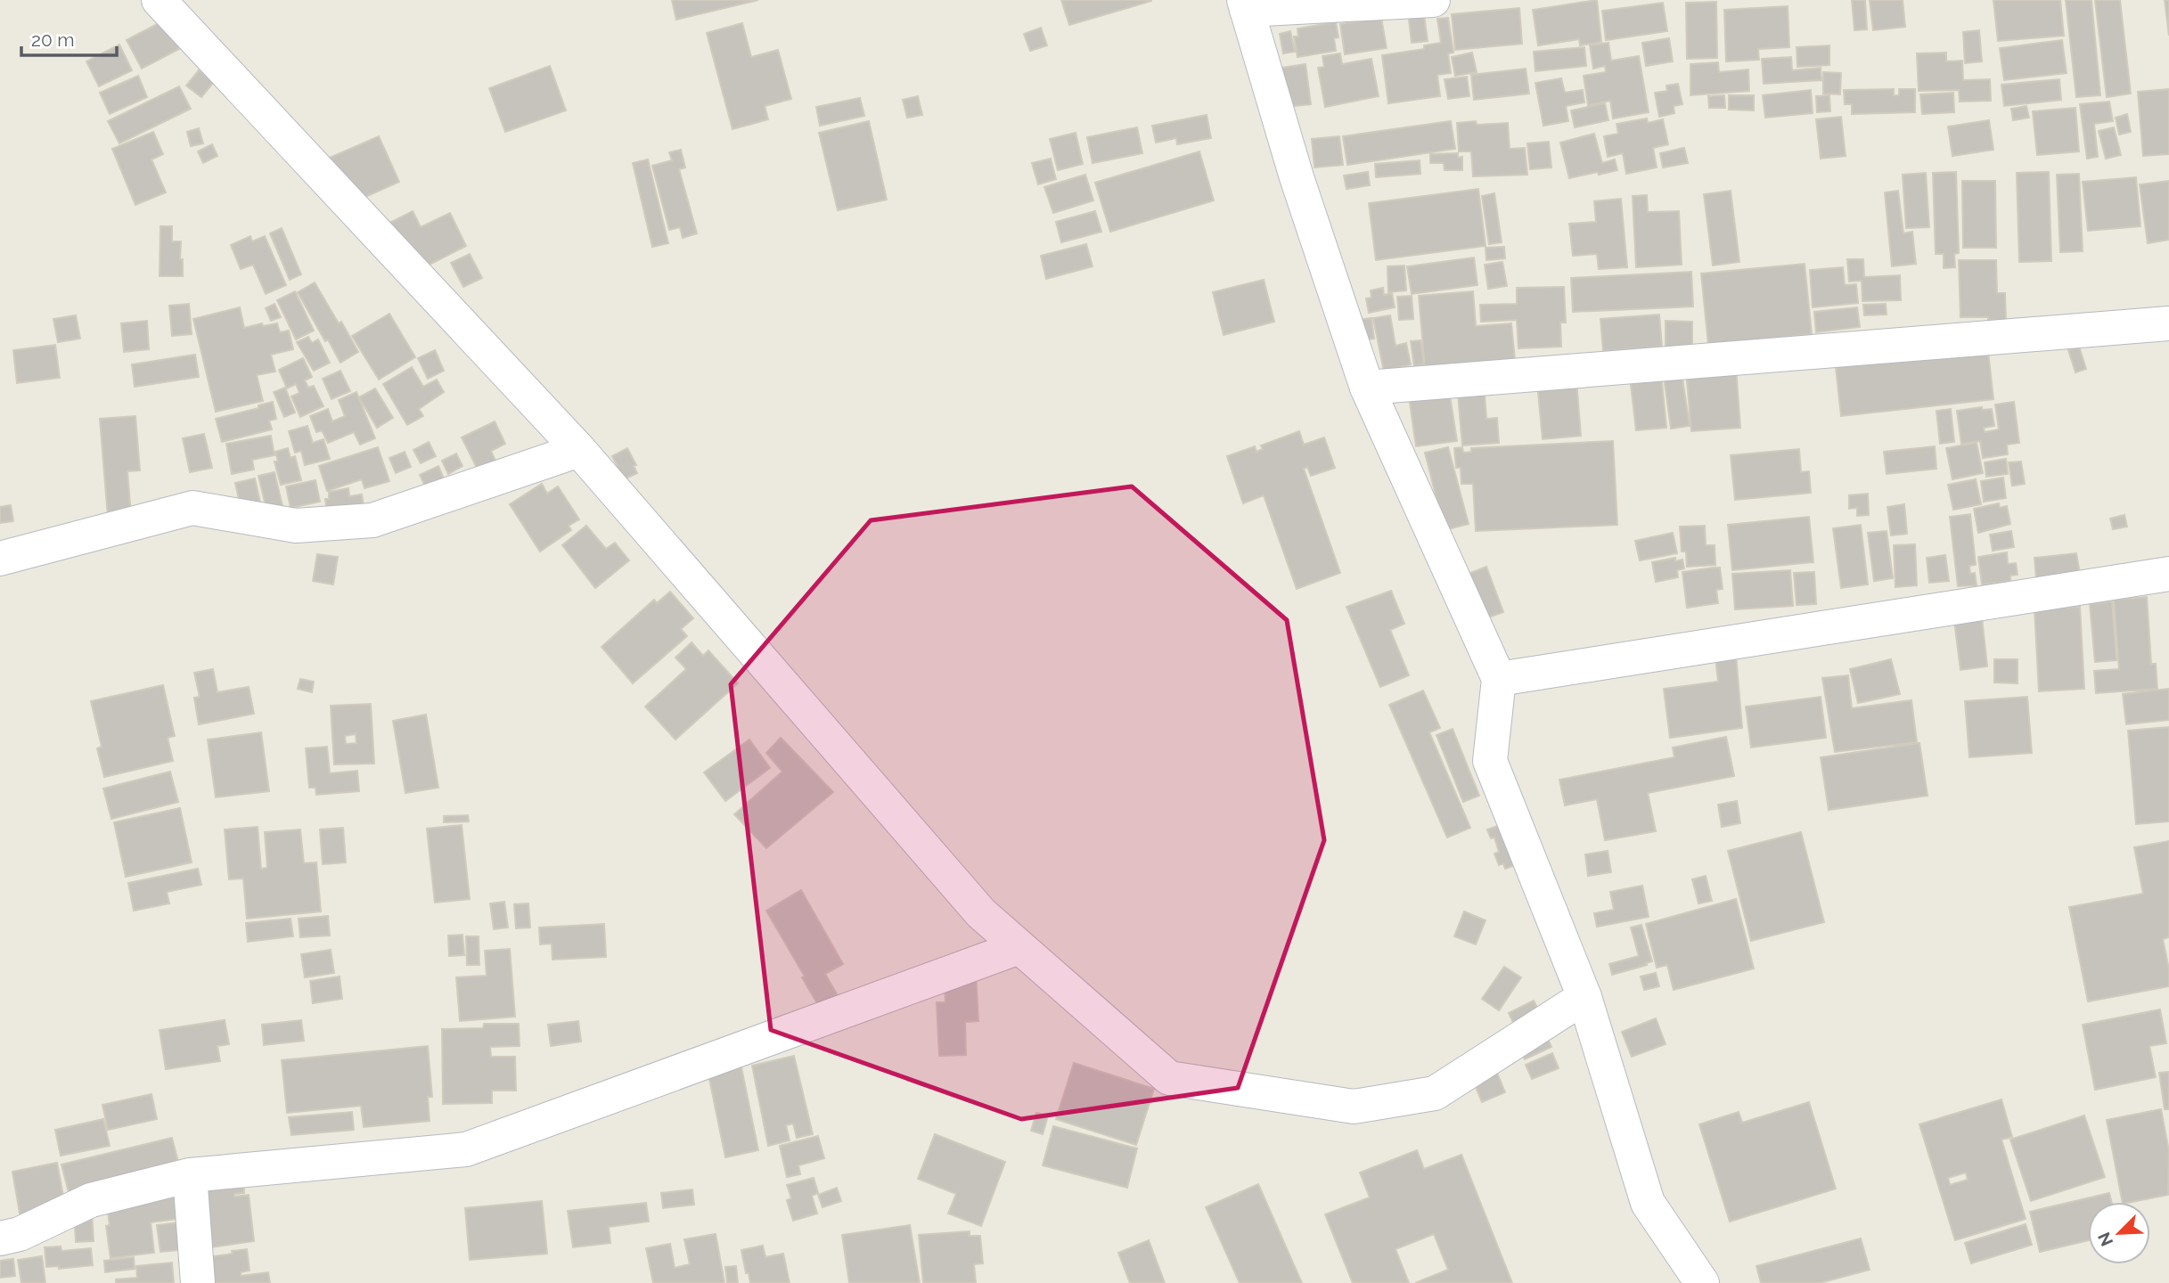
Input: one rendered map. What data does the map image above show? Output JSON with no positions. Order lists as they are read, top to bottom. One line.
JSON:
{"scale_bar":"20 m","north":"bottom left"}
